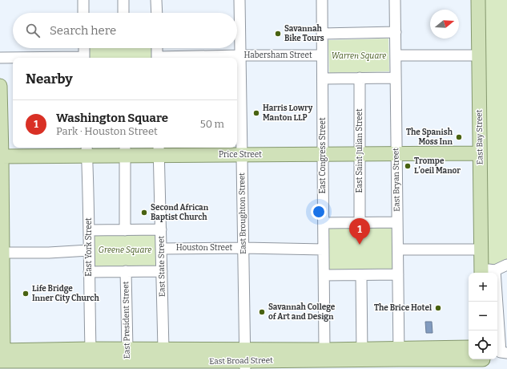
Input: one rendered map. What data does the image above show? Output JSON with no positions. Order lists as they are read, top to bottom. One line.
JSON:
{"streets":{"main road":["East Bay Street","Price Street","East Broad Street"],"street":["Habersham Street","East Saint Julian Street","East Congress Street","East Bryan Street","East Broughton Street","East York Street","Houston Street","East State Street","East President Street"]},"crossings":[["Habersham Street","East Congress Street"],["Habersham Street","East Broughton Street"],["East Bay Street","Price Street"],["East Saint Julian Street","Price Street"],["Price Street","East Congress Street"],["Price Street","East Bryan Street"],["Price Street","East Broughton Street"],["Price Street","East York Street"],["Price Street","East State Street"],["East Congress Street","Houston Street"],["East Congress Street","East Broad Street"],["East Bryan Street","East Broad Street"],["East Broughton Street","Houston Street"],["East Broughton Street","East Broad Street"],["East York Street","East Broad Street"],["Houston Street","East State Street"],["East State Street","East Broad Street"],["East President Street","East Broad Street"]],"parks":["Warren Square","Greene Square"],"places":["Savannah Bike Tours","Harris Lowry Manton LLP","The Spanish Moss Inn","Trompe L’oeil Manor","Second African Baptist Church","Life Bridge Inner City Church","The Brice Hotel","Savannah College of Art and Design"],"north":"right","page":{"search":"Search here","heading":"Nearby","list":[{"mark":"1","name":"Washington Square","note":"Park · Houston Street","value":"50 m"}],"pins":"1","map_buttons":["+","−"]}}
